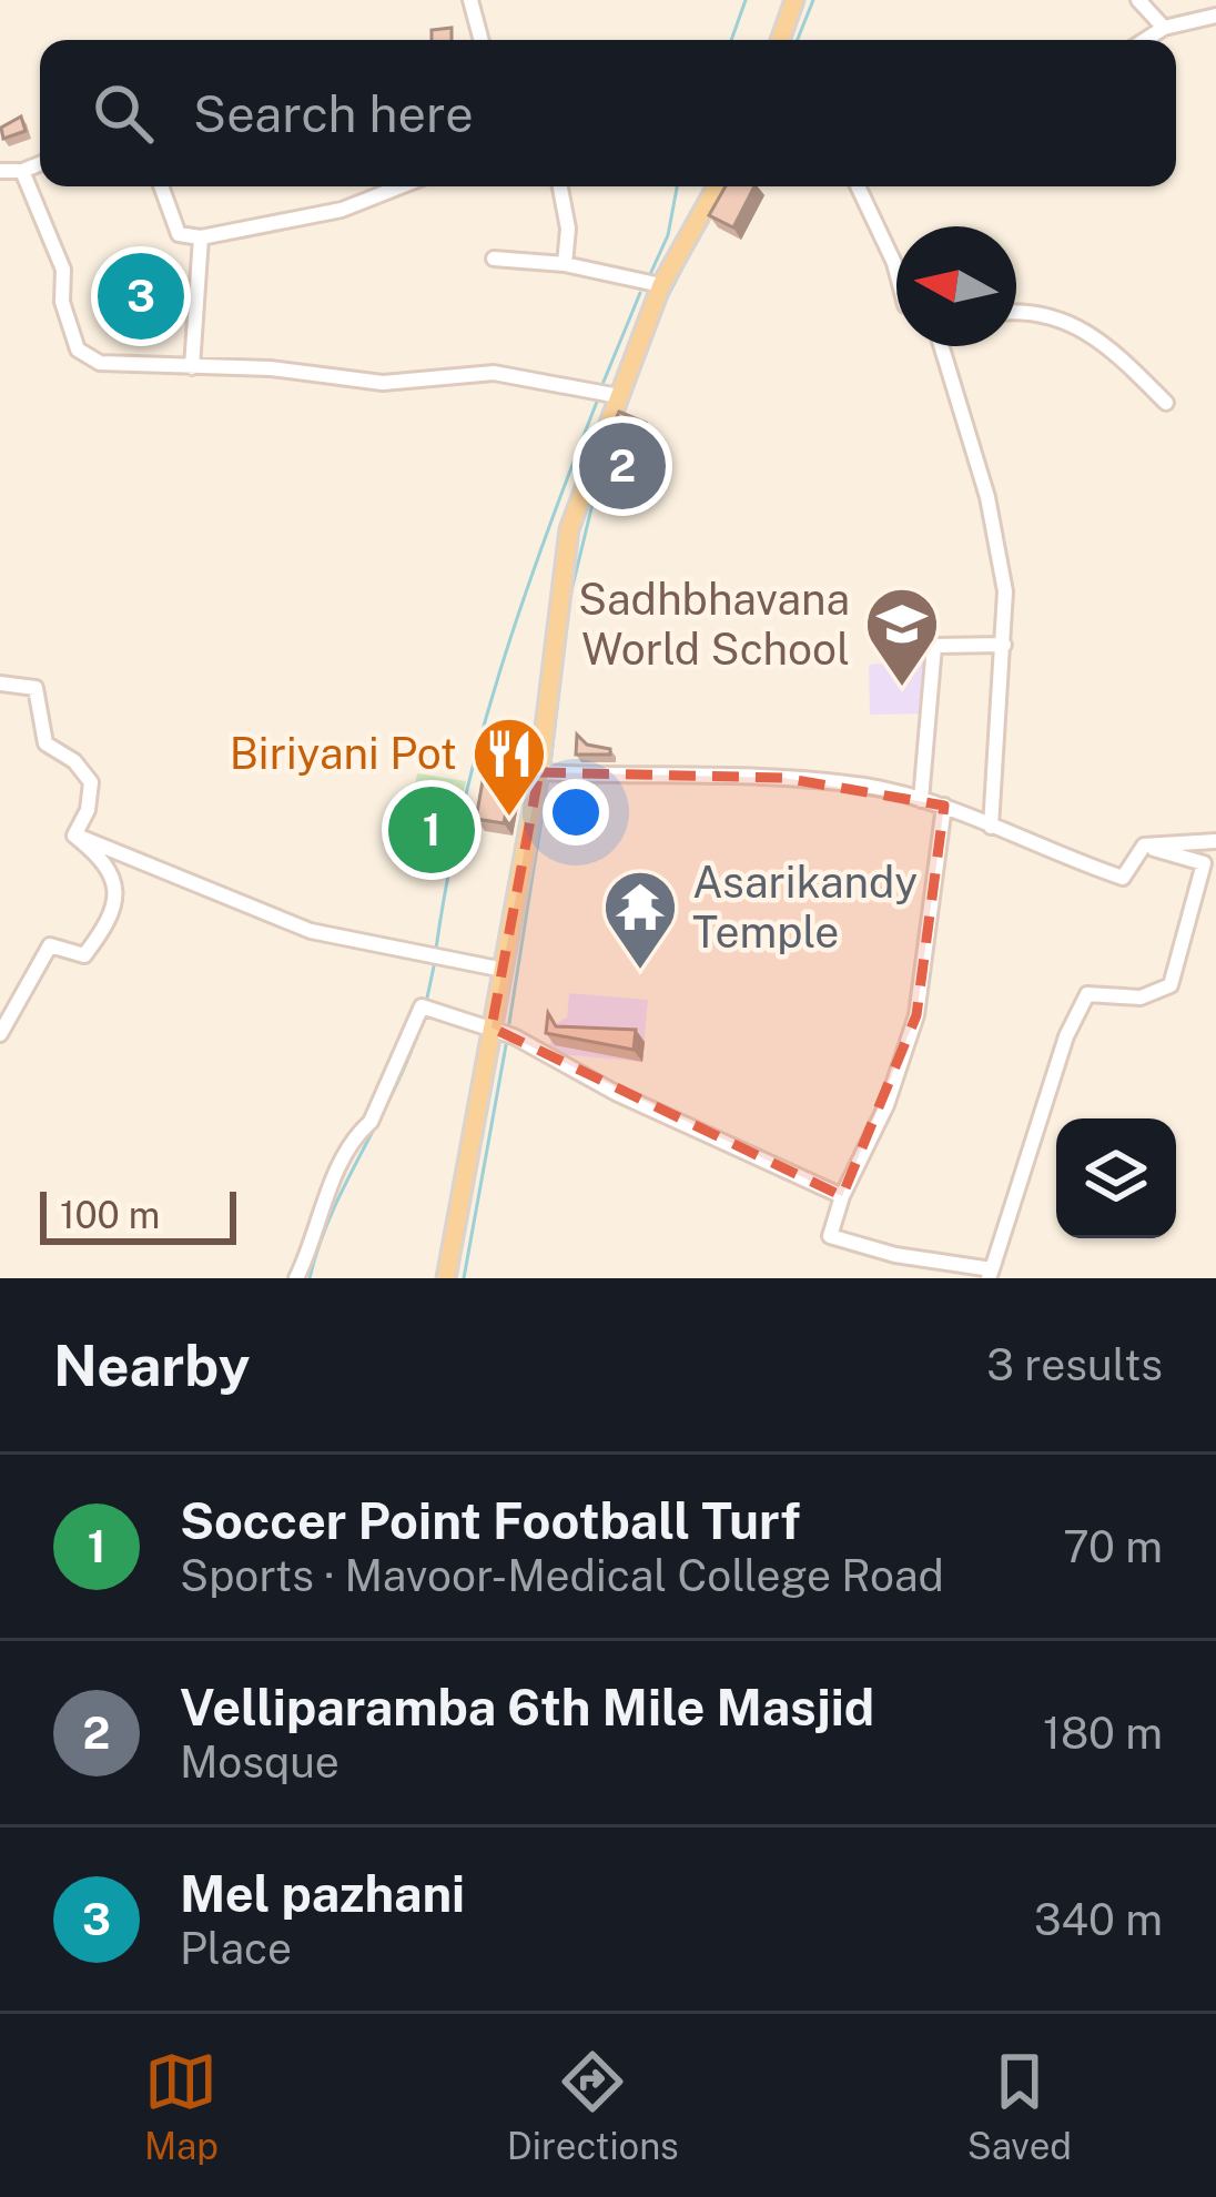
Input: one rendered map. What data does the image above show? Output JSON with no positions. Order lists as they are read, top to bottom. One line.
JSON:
{"places":{"school or university":["Sadhbhavana World School"],"restaurant":["Biriyani Pot"],"temple":["Asarikandy Temple"]},"scale_bar":"100 m","north":"left","page":{"search":"Search here","pins":["3","2","1"],"scale":"100 m","heading":["Nearby","3 results"],"list":[{"mark":"1","name":"Soccer Point Football Turf","note":"Sports · Mavoor-Medical College Road","value":"70 m"},{"mark":"2","name":"Velliparamba 6th Mile Masjid","note":"Mosque","value":"180 m"},{"mark":"3","name":"Mel pazhani","note":"Place","value":"340 m"}],"nav":["Map","Directions","Saved"]}}
